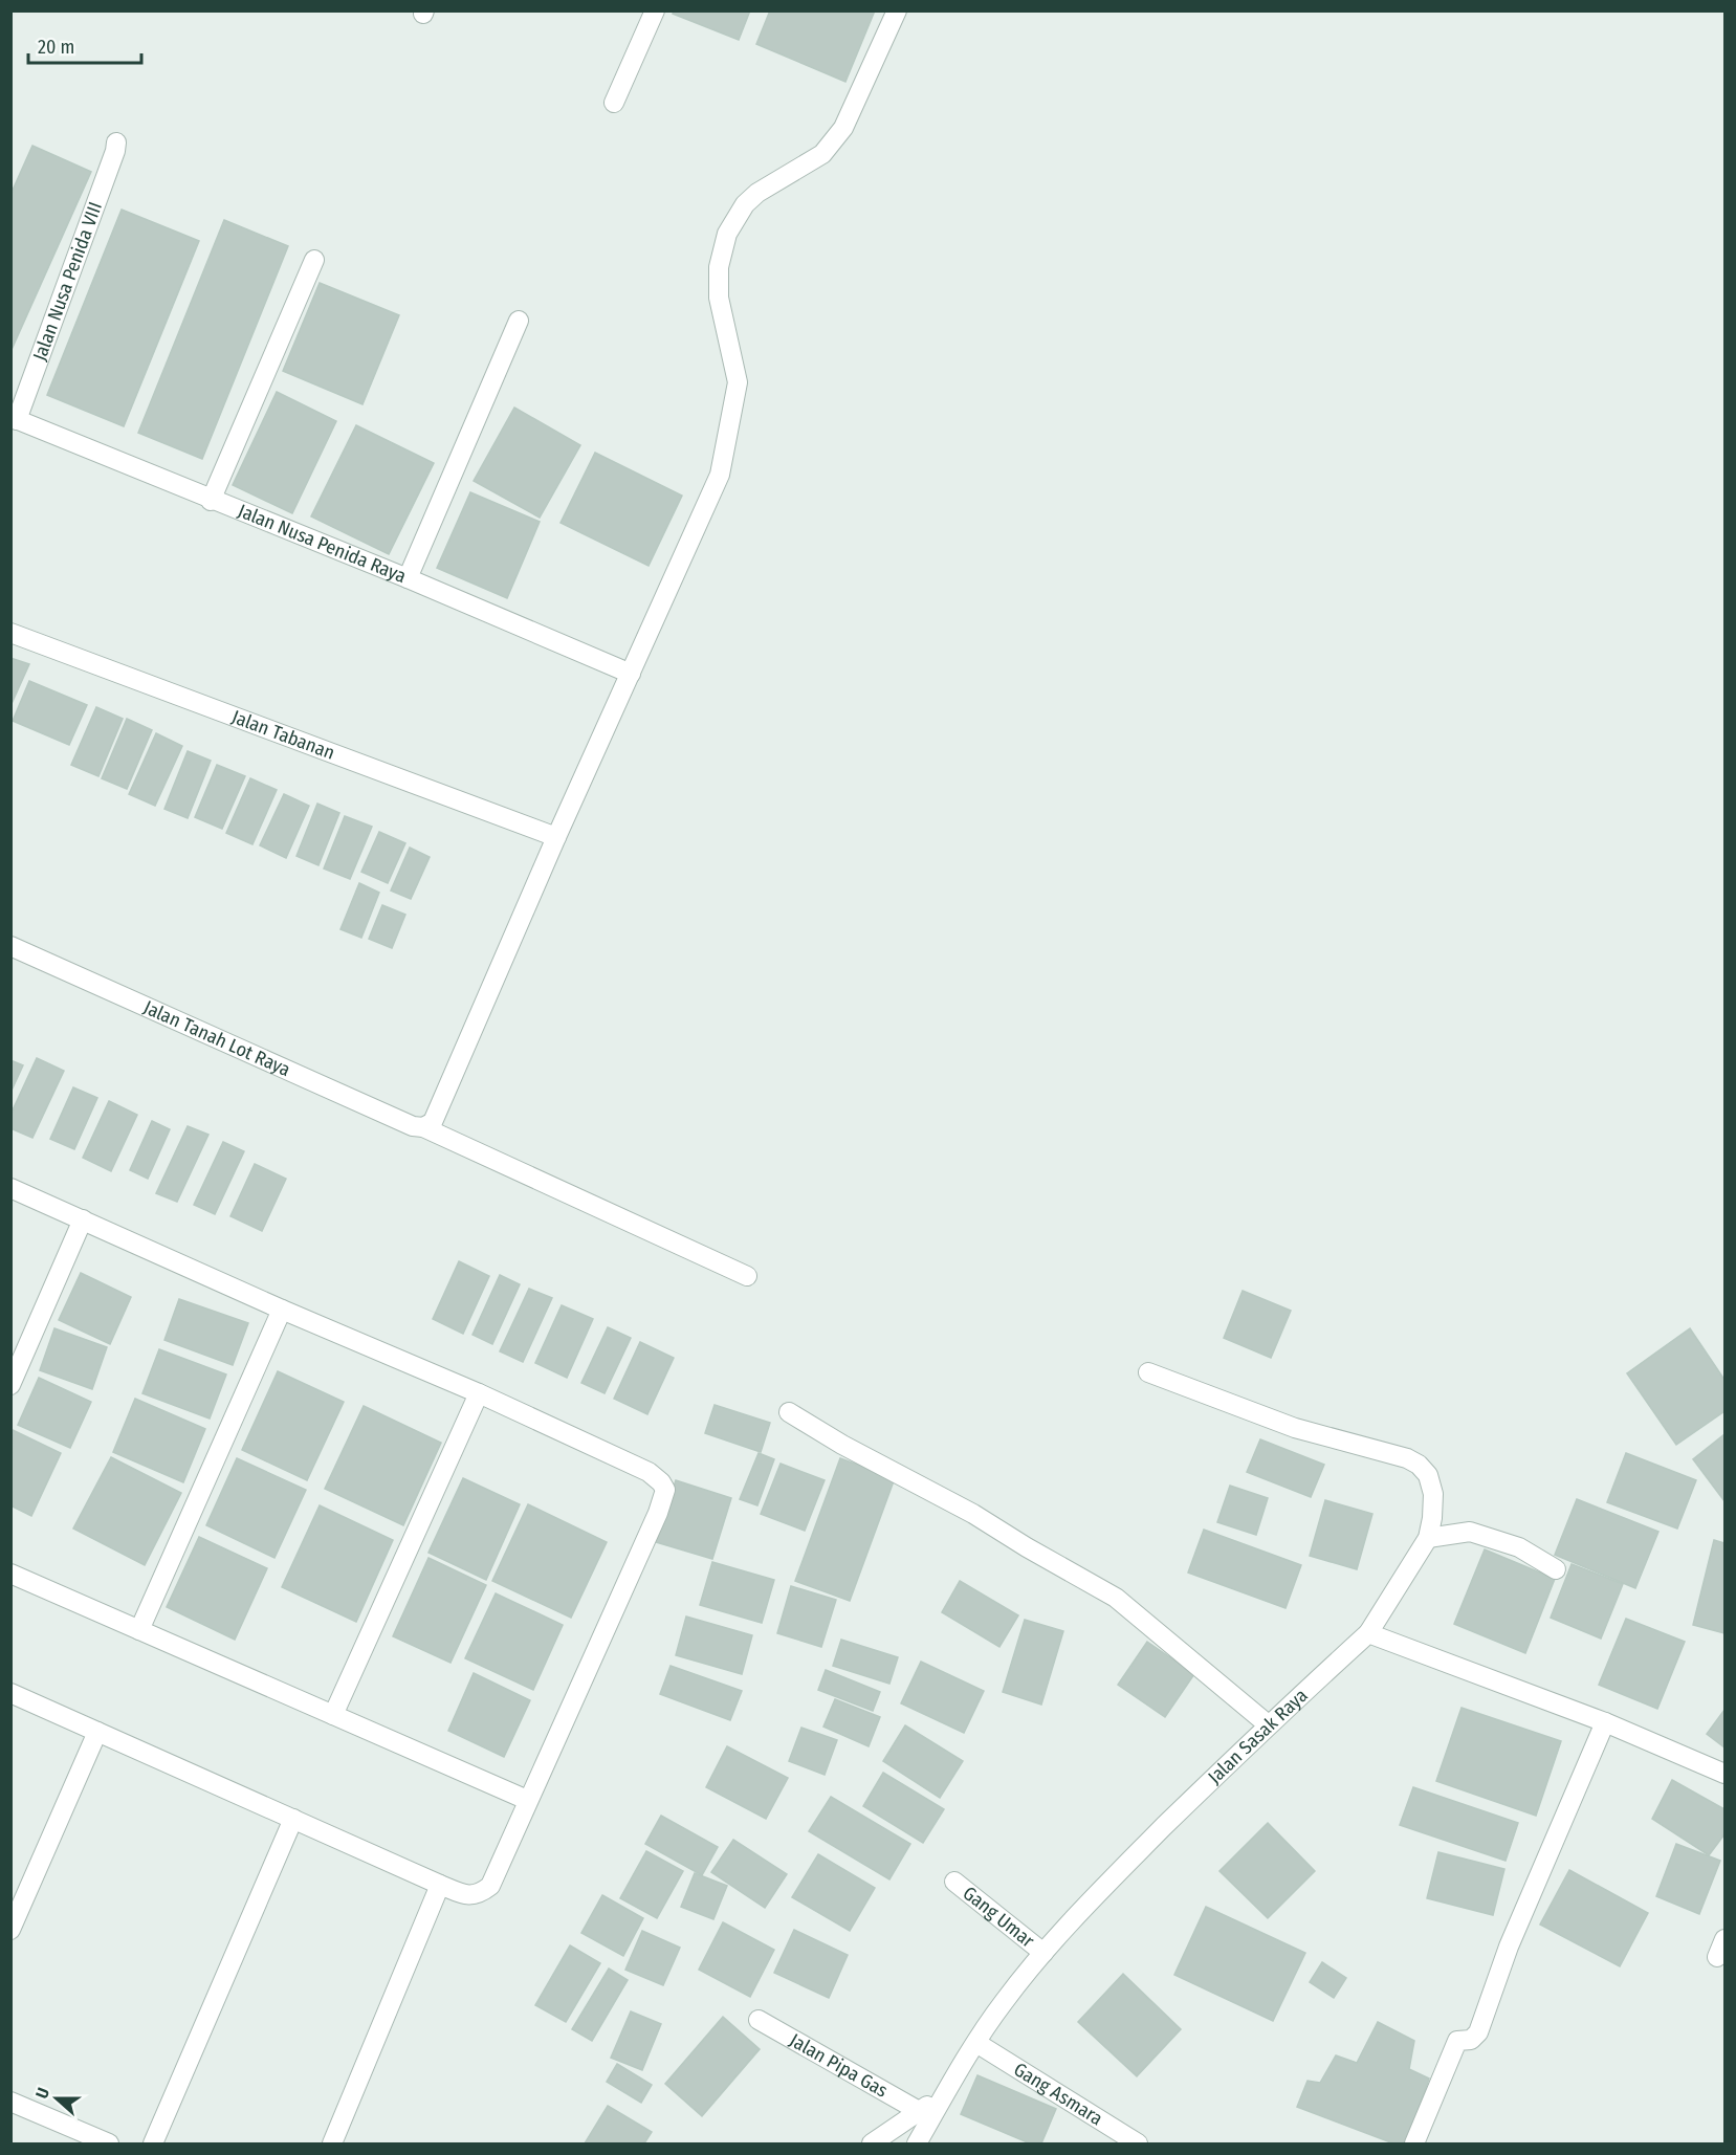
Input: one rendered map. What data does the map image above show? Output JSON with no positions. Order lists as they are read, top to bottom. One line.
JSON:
{"streets":{"street":["Jalan Nusa Penida VIII","Jalan Nusa Penida Raya","Jalan Tabanan","Jalan Tanah Lot Raya","Jalan Sasak Raya","Gang Umar","Jalan Pipa Gas","Gang Asmara"]},"crossings":[["Jalan Nusa Penida VIII","Jalan Nusa Penida Raya"],["Jalan Sasak Raya","Gang Umar"],["Jalan Sasak Raya","Gang Asmara"]],"scale_bar":"20 m","north":"left"}
